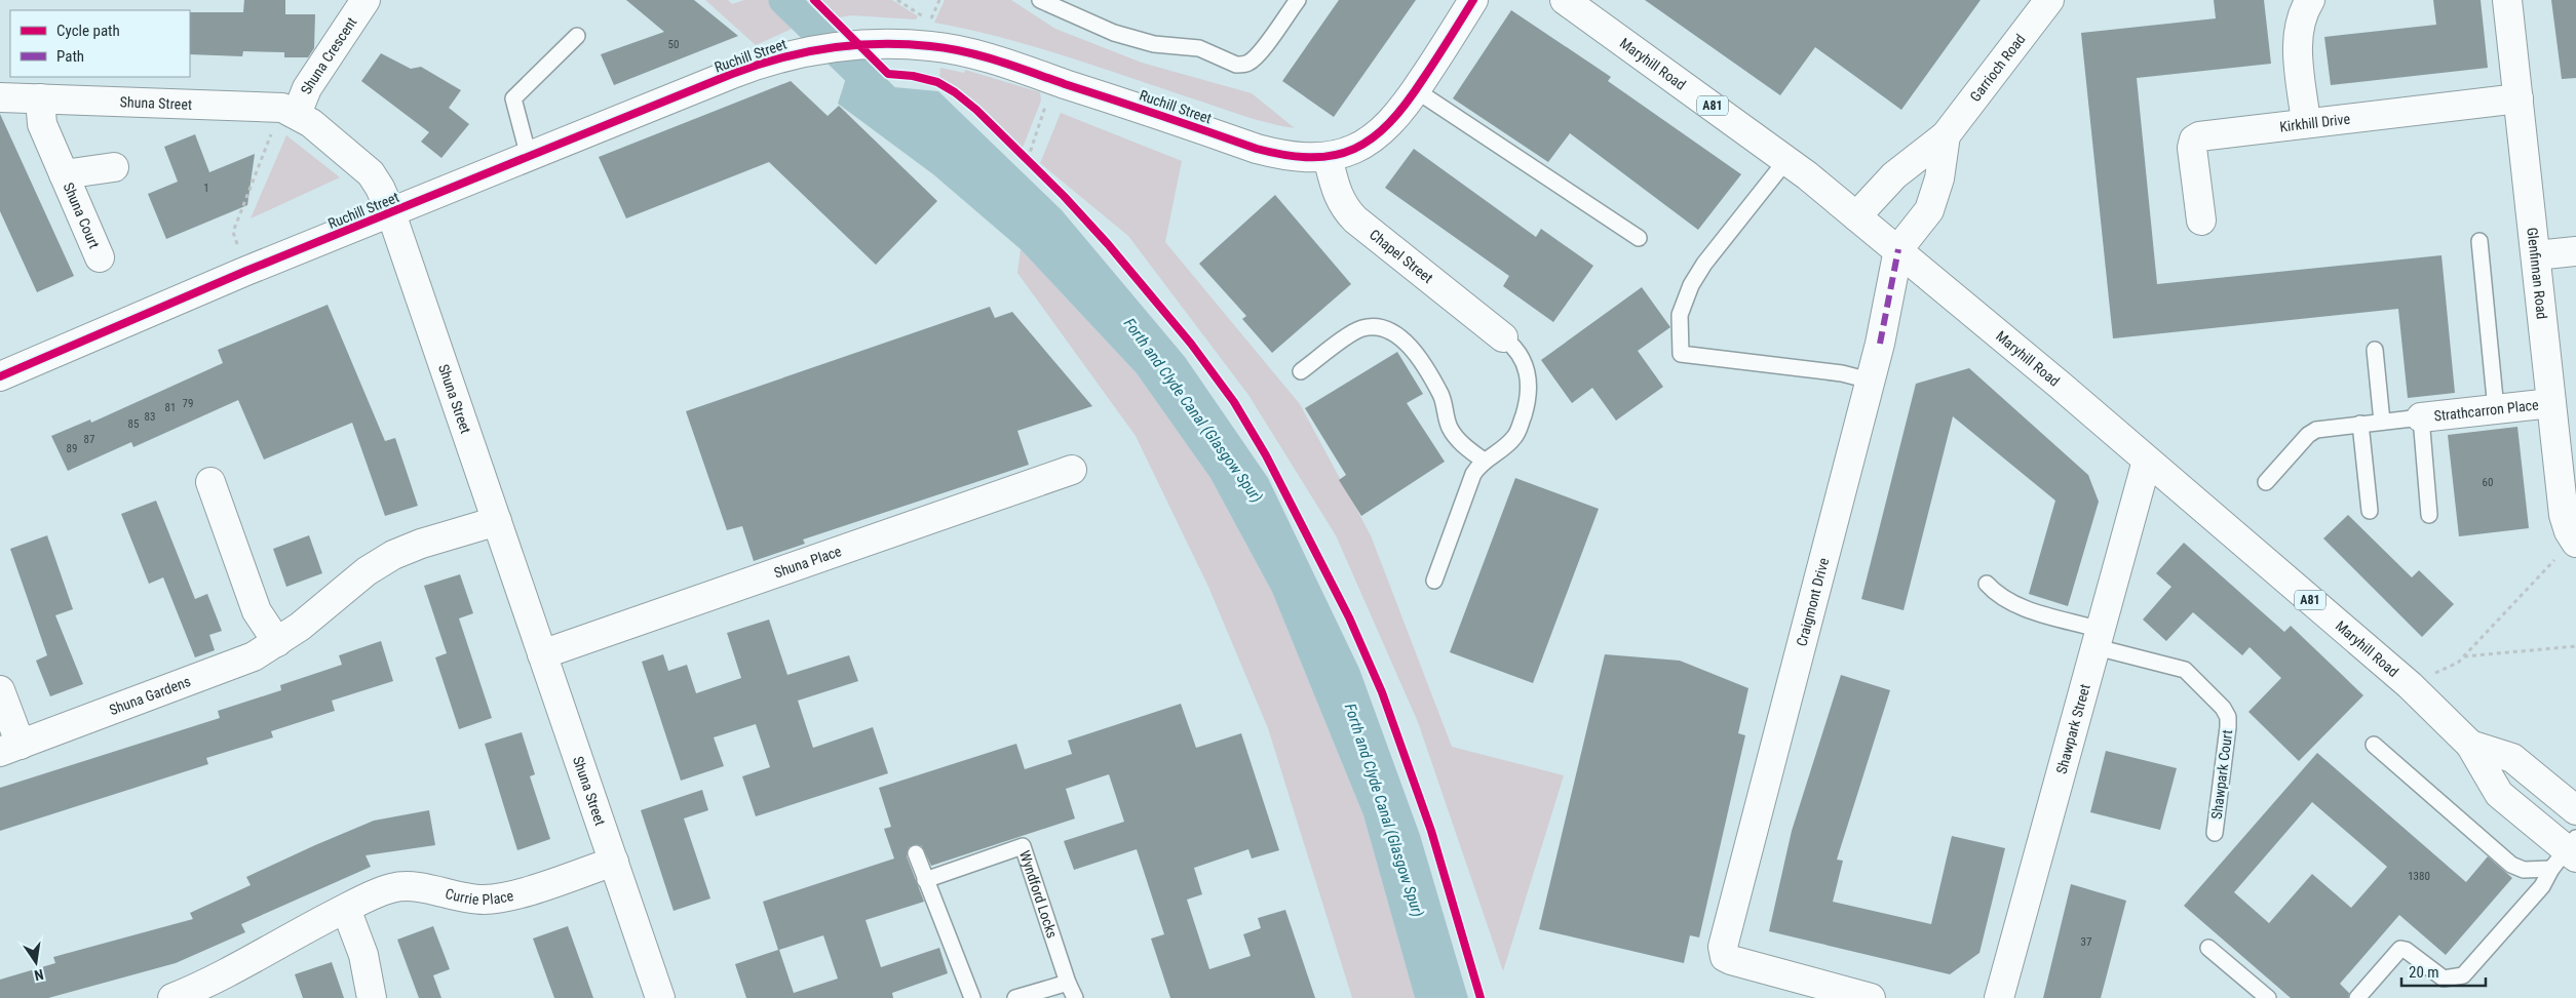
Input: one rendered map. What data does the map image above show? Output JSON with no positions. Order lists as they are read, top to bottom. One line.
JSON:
{"streets":{"street":["Ruchill Street","Shuna Crescent","Maryhill Road","Garrioch Road","Shuna Street","A81","Kirkhill Drive","Shuna Court","Chapel Street","Glenfinnan Road","Strathcarron Place","Shuna Place","Craigmont Drive","Shuna Gardens","Shawpark Street","Currie Place"],"lane":["Shawpark Court","Wyndford Locks"]},"crossings":[["Ruchill Street","Shuna Street"],["Ruchill Street","Chapel Street"],["Shuna Crescent","Shuna Street"],["Maryhill Road","Garrioch Road"],["Maryhill Road","Craigmont Drive"],["Maryhill Road","Shawpark Street"],["Garrioch Road","Craigmont Drive"],["Shuna Street","Shuna Court"],["Shuna Street","Shuna Place"],["Shuna Street","Shuna Gardens"],["Shuna Street","Currie Place"],["Kirkhill Drive","Glenfinnan Road"],["Glenfinnan Road","Strathcarron Place"],["Shawpark Street","Shawpark Court"]],"water":["Forth and Clyde Canal (Glasgow Spur)"],"house_numbers":["50","1","79","81","83","85","87","89","60","1380","37"],"legend":["Cycle path","Path"],"scale_bar":"20 m","north":"bottom"}
